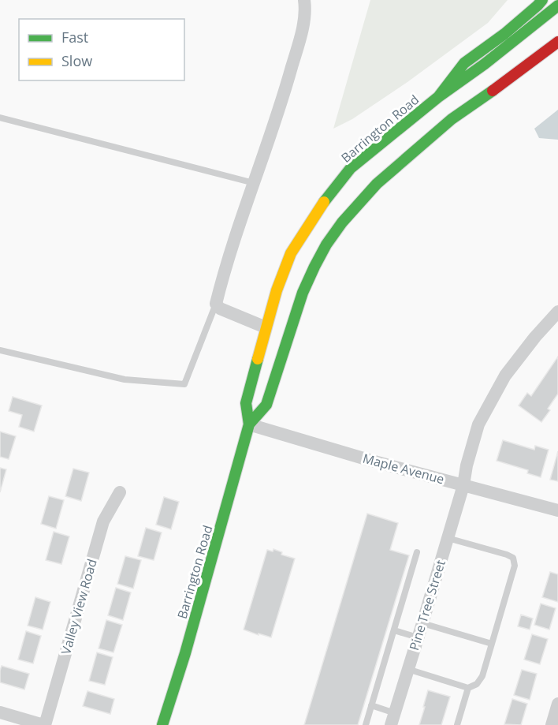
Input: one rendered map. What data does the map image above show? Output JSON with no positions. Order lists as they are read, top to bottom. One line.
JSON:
{"streets":{"main road":["Barrington Road"],"street":["Maple Avenue","Pine Tree Street","Valley View Road"]},"crossings":[["Barrington Road","Maple Avenue"],["Maple Avenue","Pine Tree Street"]],"legend":["Fast","Slow"]}
